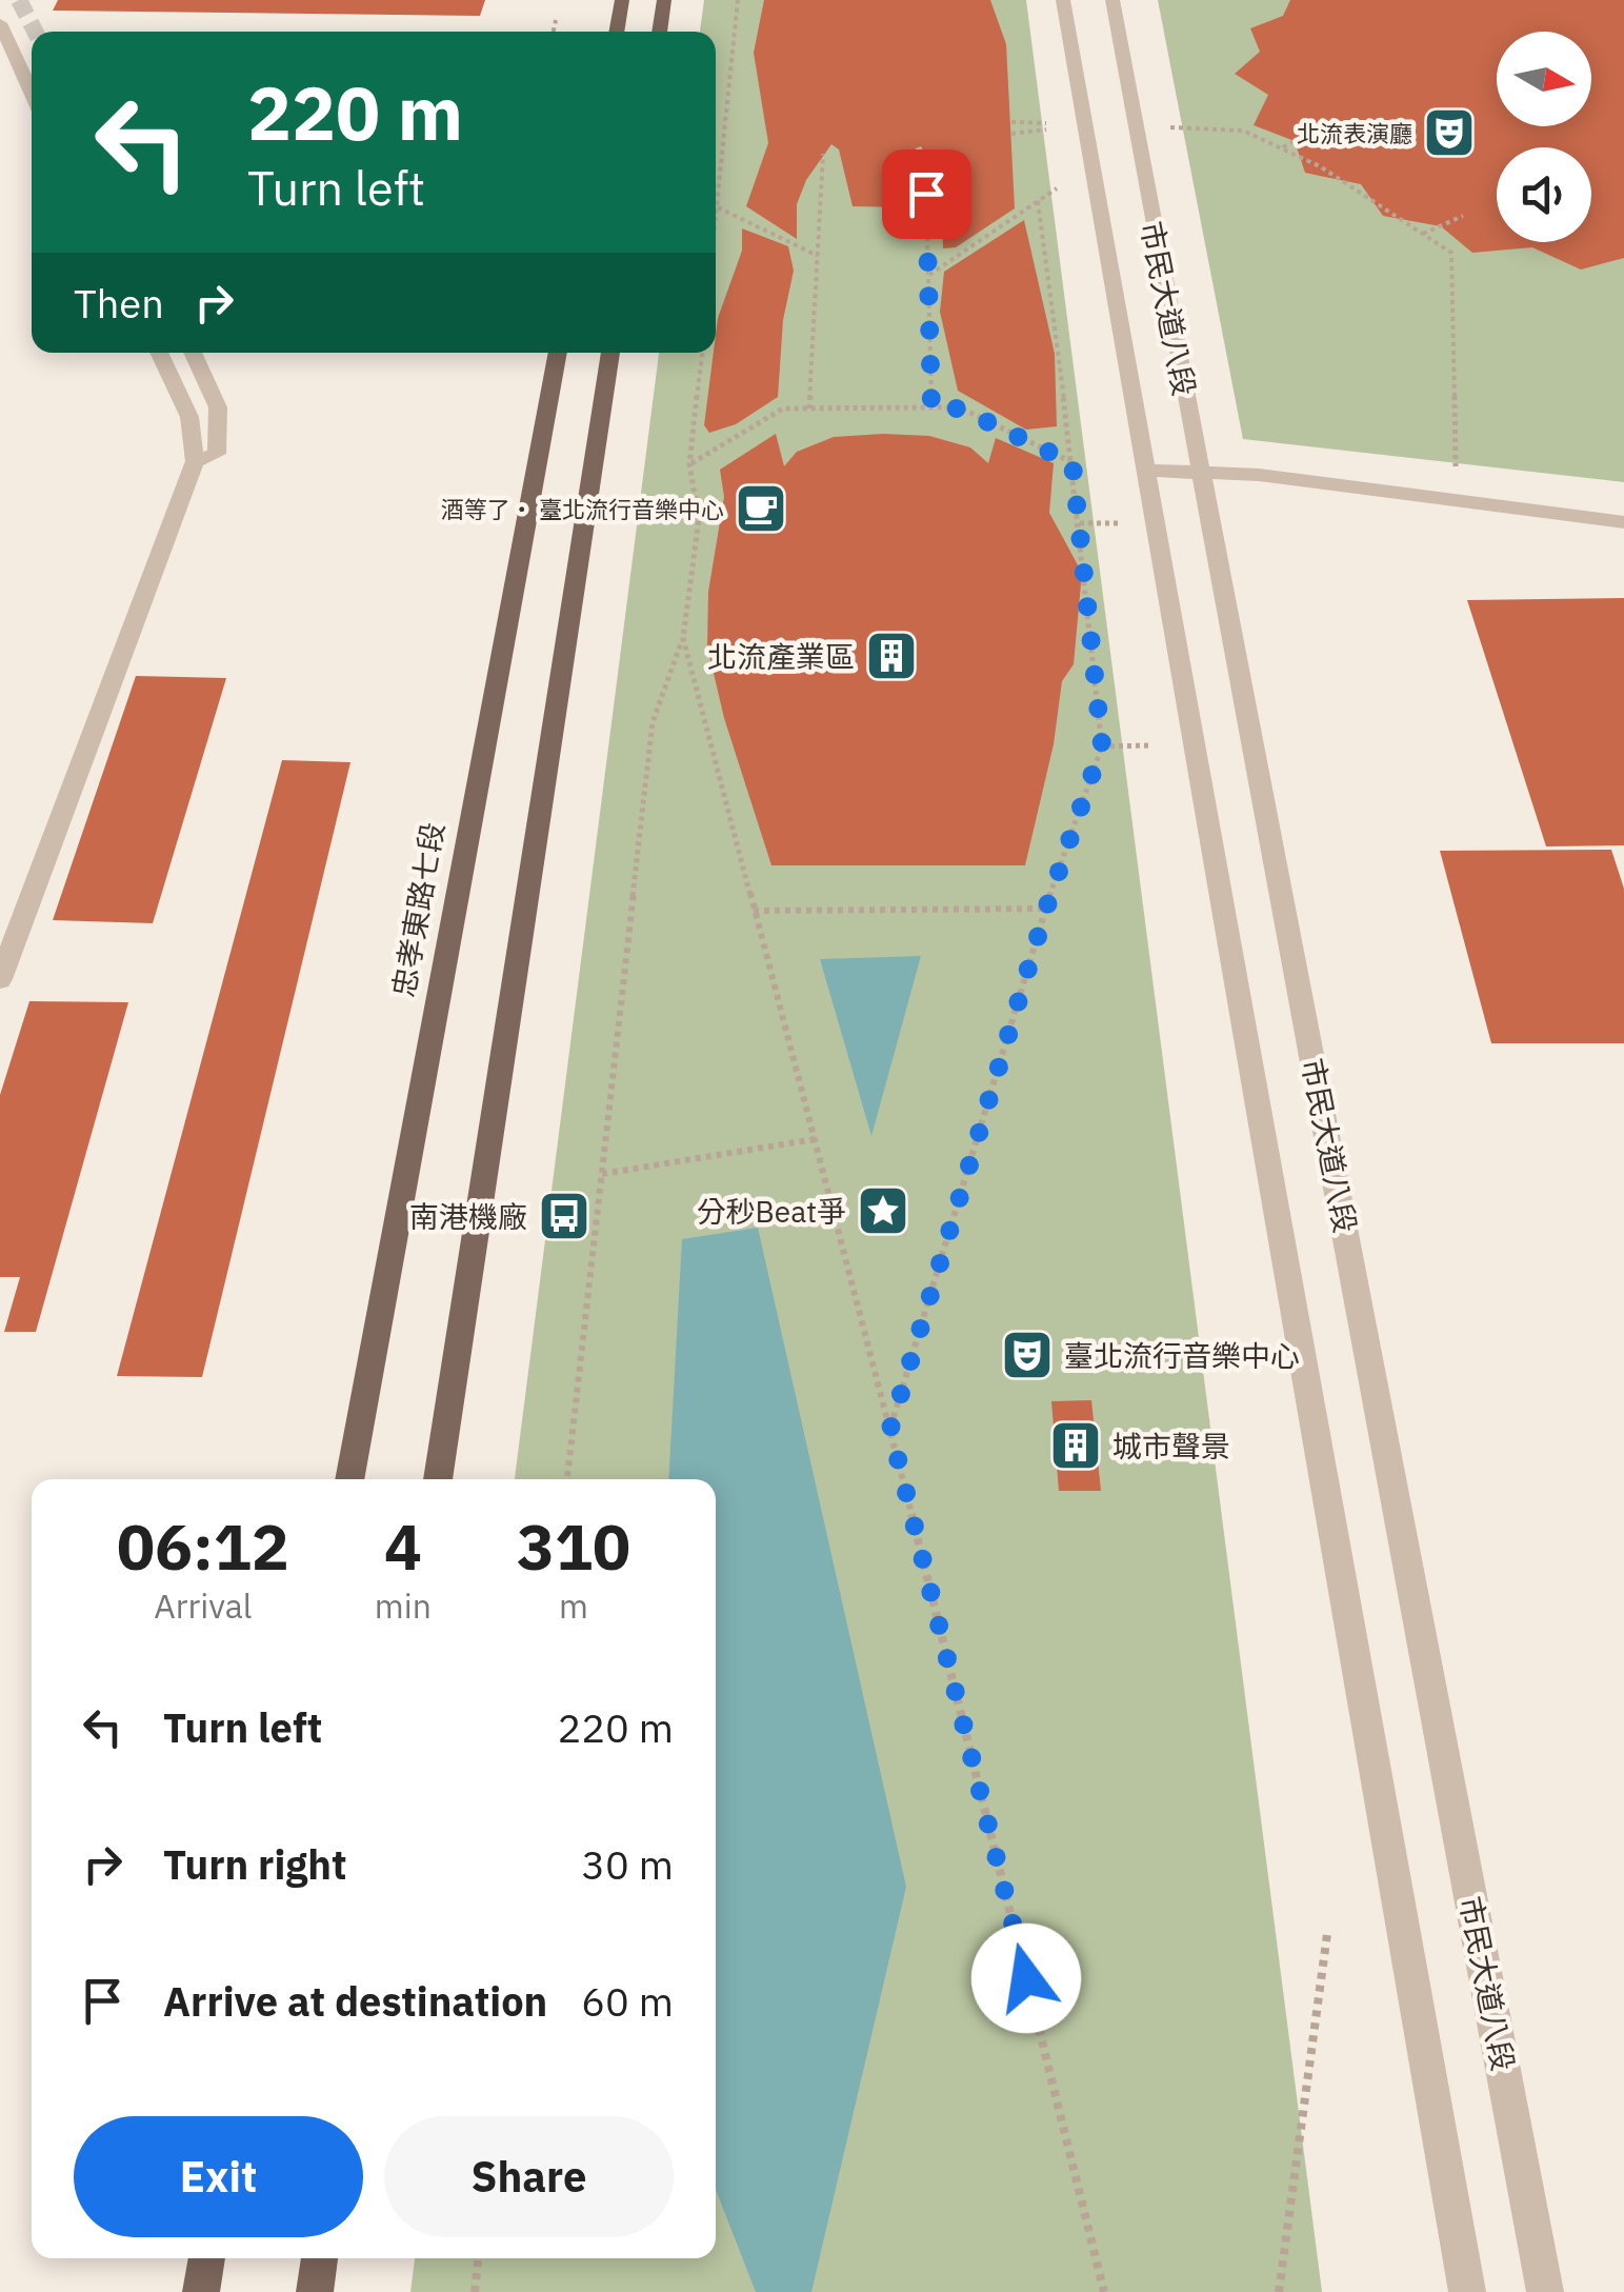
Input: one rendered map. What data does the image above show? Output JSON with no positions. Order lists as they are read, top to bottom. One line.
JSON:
{"streets":{"main road":["忠孝東路七段"],"street":["市民大道八段"]},"places":{"theatre":["北流表演廳","臺北流行音樂中心"],"cafe":["酒等了・ 臺北流行音樂中心"],"building":["北流產業區","城市聲景"],"place":["分秒Beat爭"],"bus stop":["南港機廠"]},"north":"right","page":{"turn":["220 m","Turn left"],"then":"Then","eta":["06:12","Arrival","4","min","310","m"],"list":[{"name":"Turn left","value":"220 m"},{"name":"Turn right","value":"30 m"},{"name":"Arrive at destination","value":"60 m"}],"buttons":["Exit","Share"]}}
